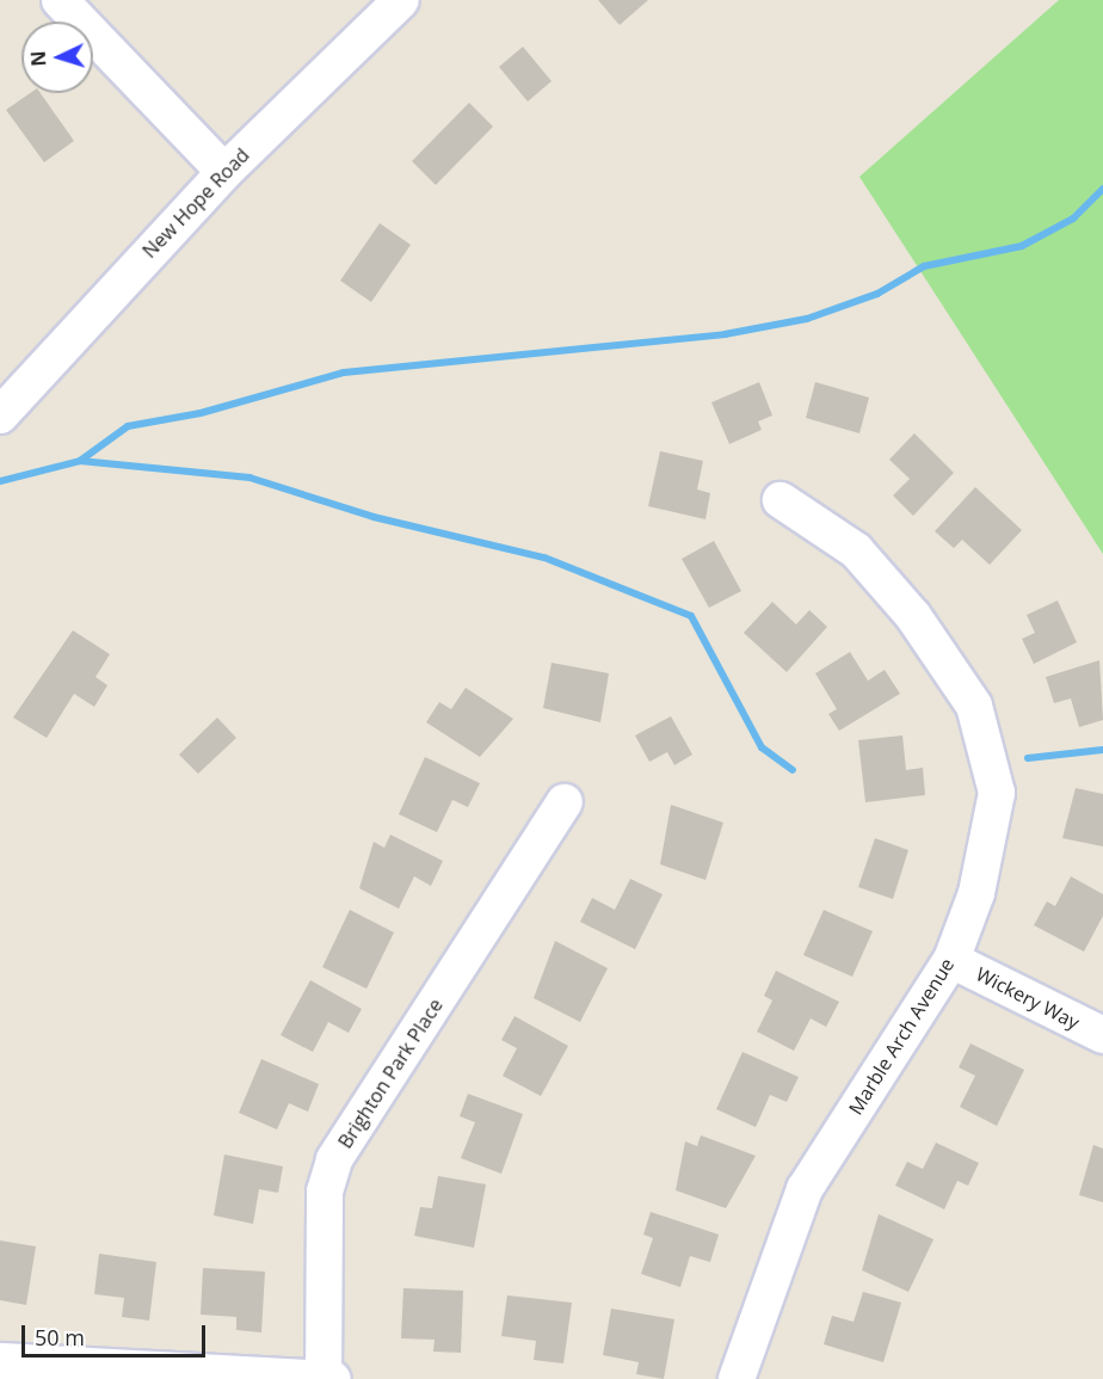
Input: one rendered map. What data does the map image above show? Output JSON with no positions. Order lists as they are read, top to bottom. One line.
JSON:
{"streets":{"street":["New Hope Road","Wickery Way","Marble Arch Avenue","Brighton Park Place"]},"crossings":[["Wickery Way","Marble Arch Avenue"]],"scale_bar":"50 m","north":"left"}
